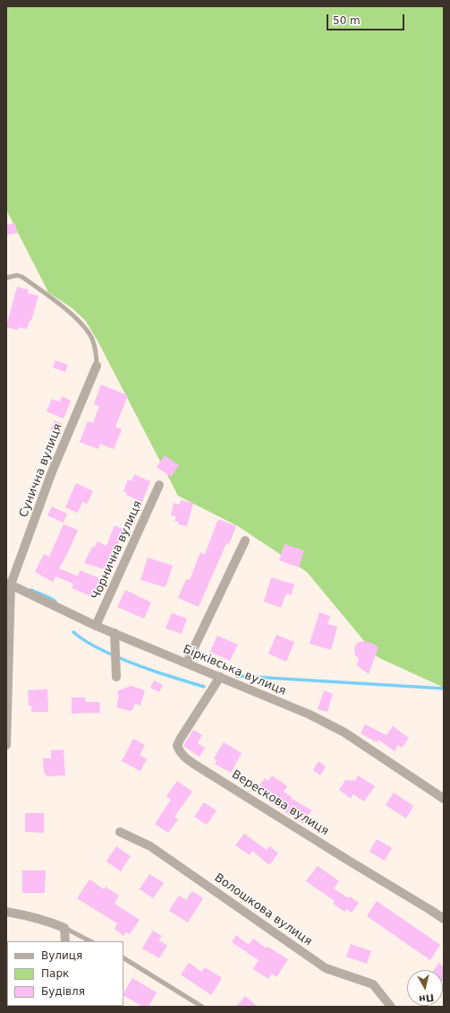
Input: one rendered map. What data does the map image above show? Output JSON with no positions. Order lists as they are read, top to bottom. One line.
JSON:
{"streets":{"street":["Сунична вулиця","Чорнична вулиця","Бірківська вулиця","Верескова вулиця","Волошкова вулиця"]},"crossings":[["Сунична вулиця","Бірківська вулиця"],["Чорнична вулиця","Бірківська вулиця"],["Бірківська вулиця","Верескова вулиця"]],"legend":["Вулиця","Парк","Будівля"],"scale_bar":"50 m","north":"bottom"}
